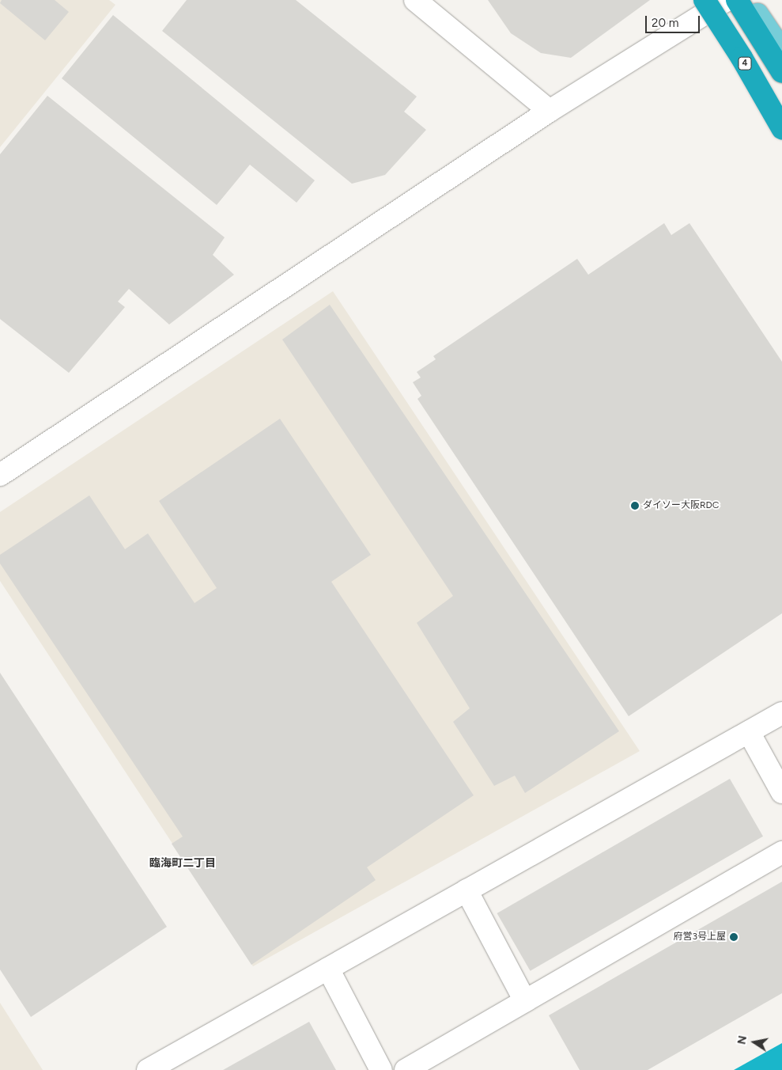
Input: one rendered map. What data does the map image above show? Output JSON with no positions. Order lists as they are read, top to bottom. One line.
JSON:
{"streets":{"highway":["4"]},"districts":["臨海町二丁目"],"places":["ダイソー大阪RDC","府営3号上屋"],"scale_bar":"20 m","north":"left"}
